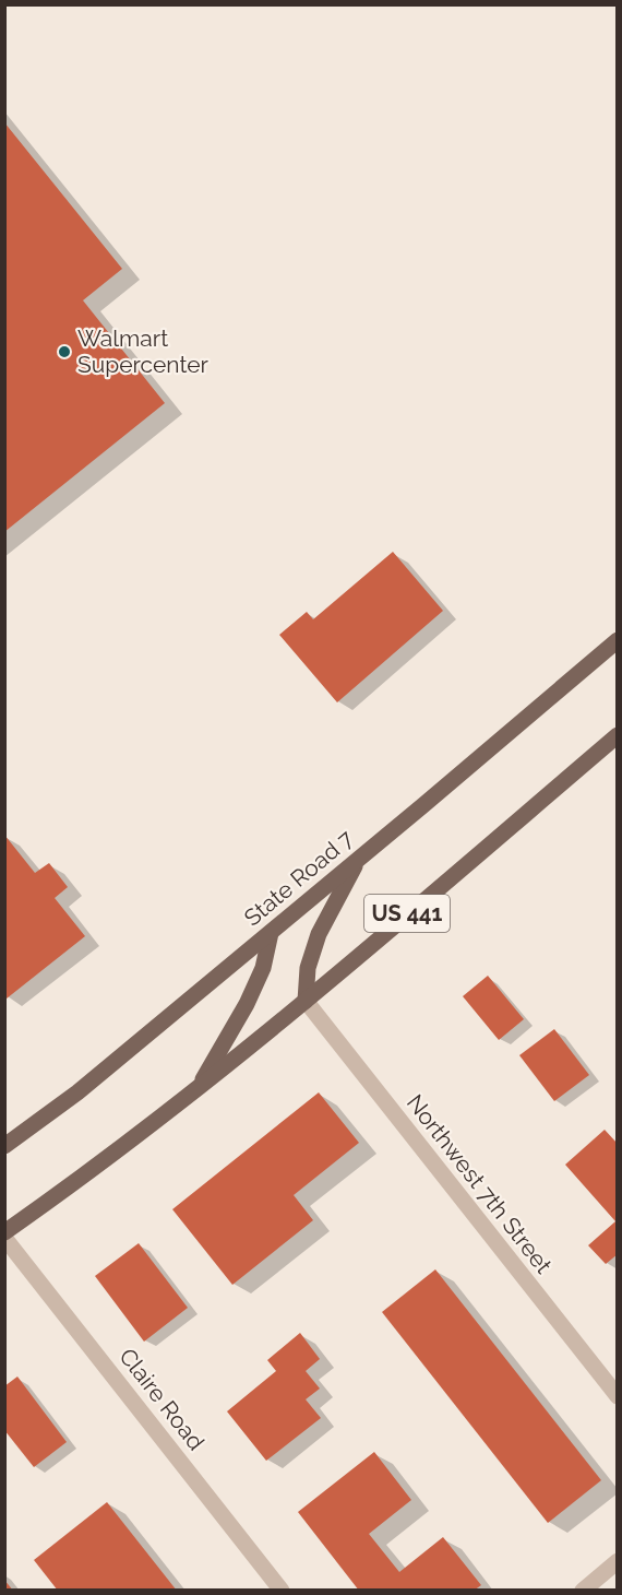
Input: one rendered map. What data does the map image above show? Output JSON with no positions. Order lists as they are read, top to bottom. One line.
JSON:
{"streets":{"main road":["State Road 7","US 441"],"street":["Northwest 7th Street","Claire Road"]},"crossings":[["US 441","Northwest 7th Street"]],"places":["Walmart Supercenter"]}
